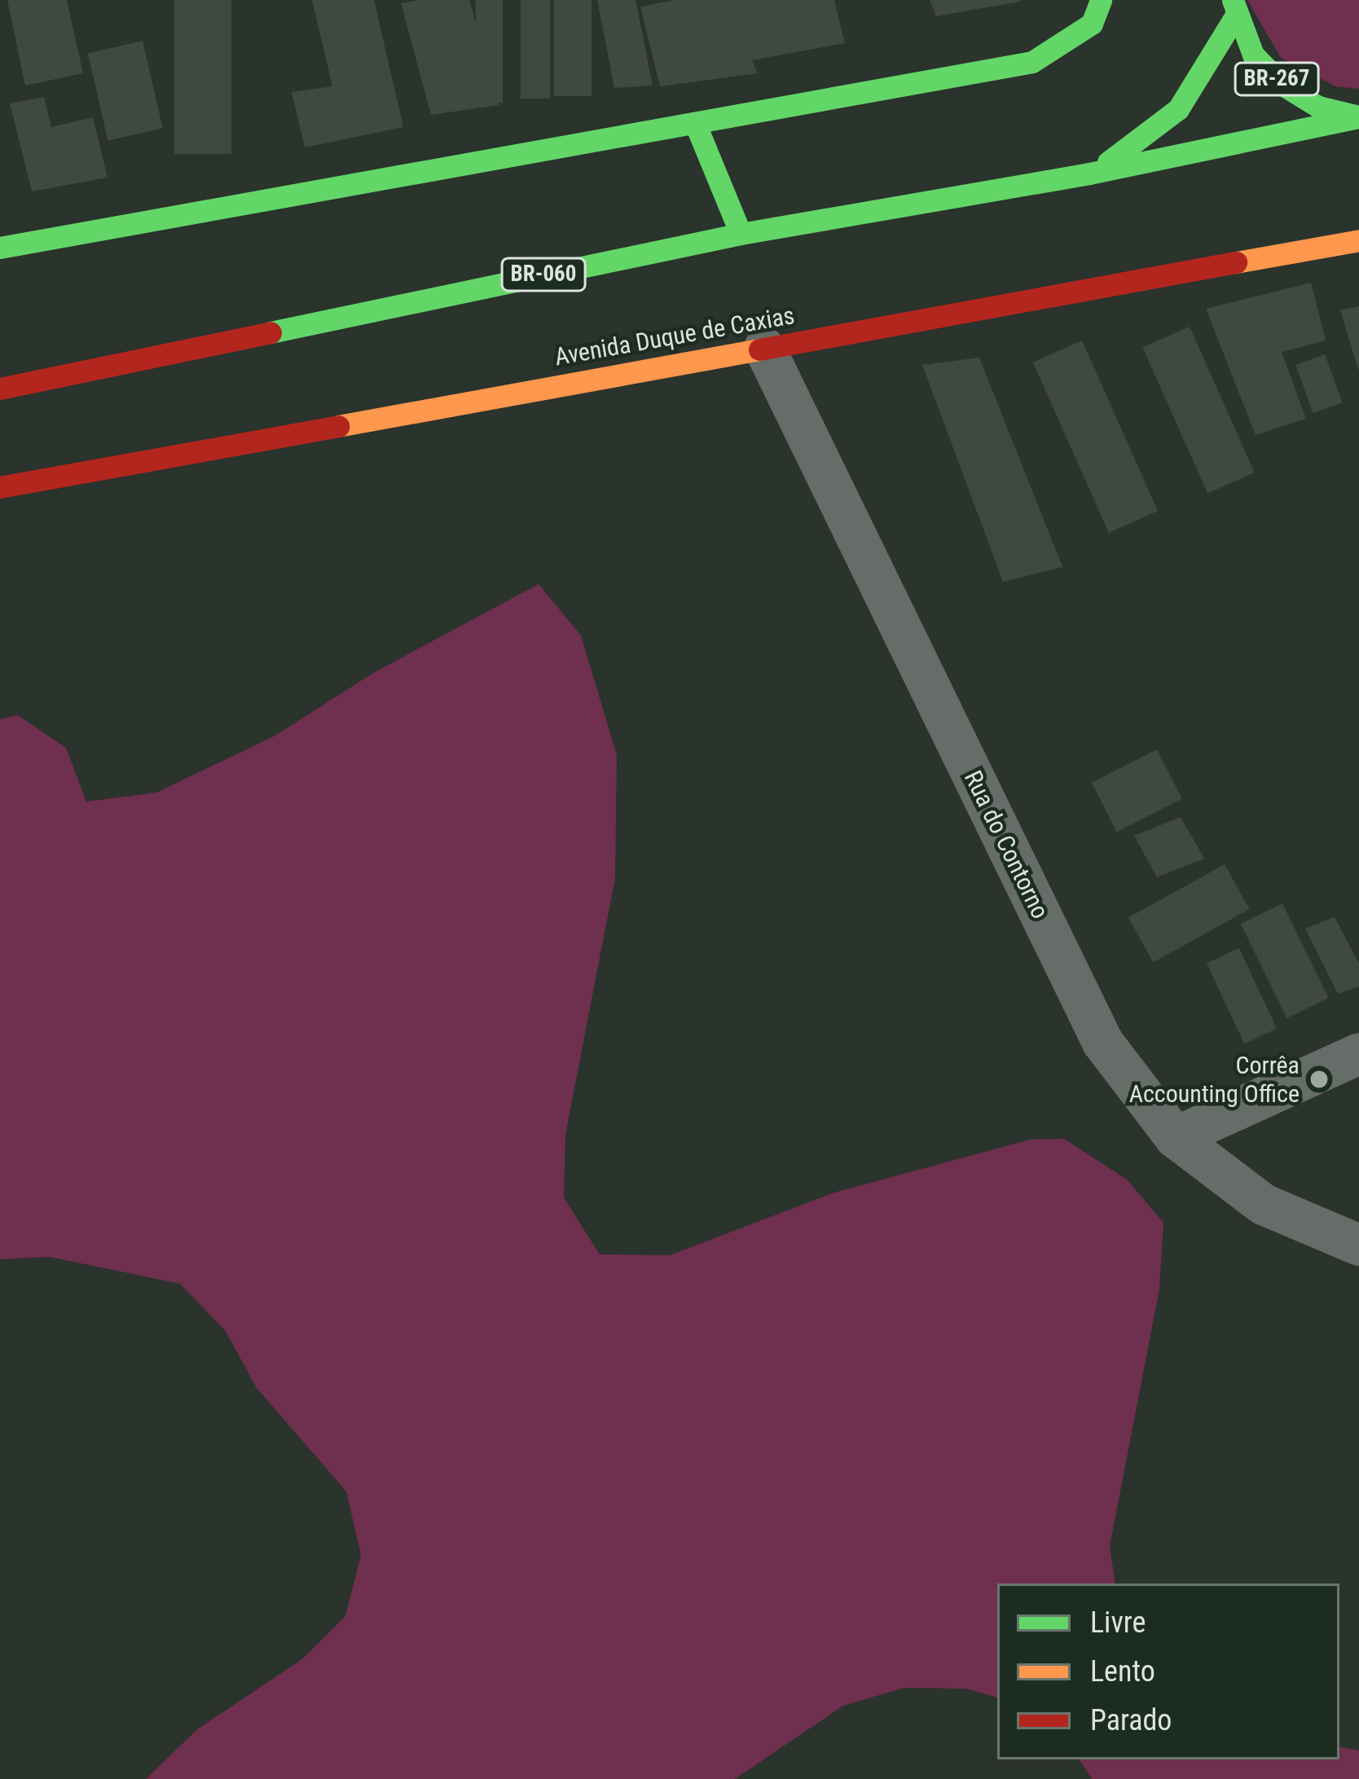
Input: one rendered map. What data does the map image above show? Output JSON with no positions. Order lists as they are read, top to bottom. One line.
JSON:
{"streets":{"street":["BR-267","BR-060","Avenida Duque de Caxias","Rua do Contorno"]},"crossings":[["BR-267","BR-060"],["Avenida Duque de Caxias","Rua do Contorno"]],"places":["Corrêa Accounting Office"],"legend":["Livre","Lento","Parado"]}
